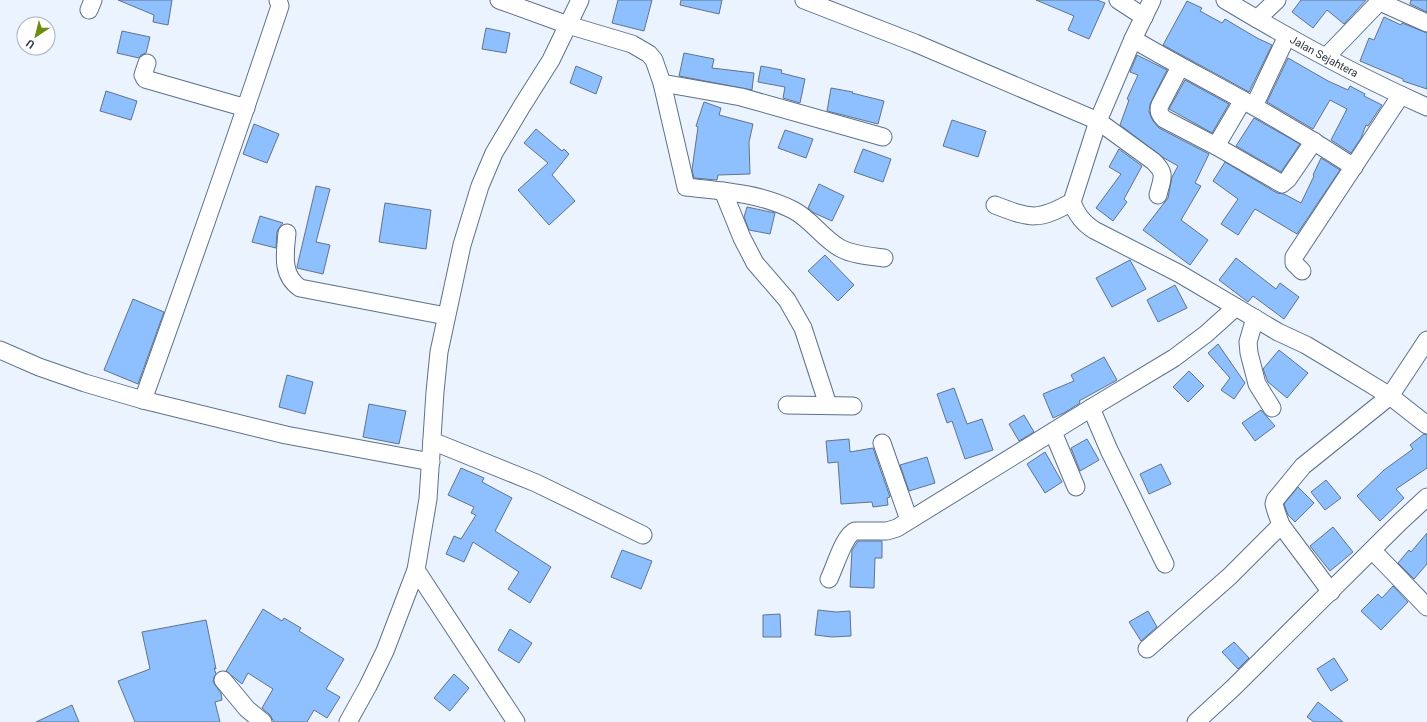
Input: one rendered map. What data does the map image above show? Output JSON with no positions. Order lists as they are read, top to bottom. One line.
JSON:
{"streets":{"street":["Jalan Sejahtera"]},"north":"bottom left"}
